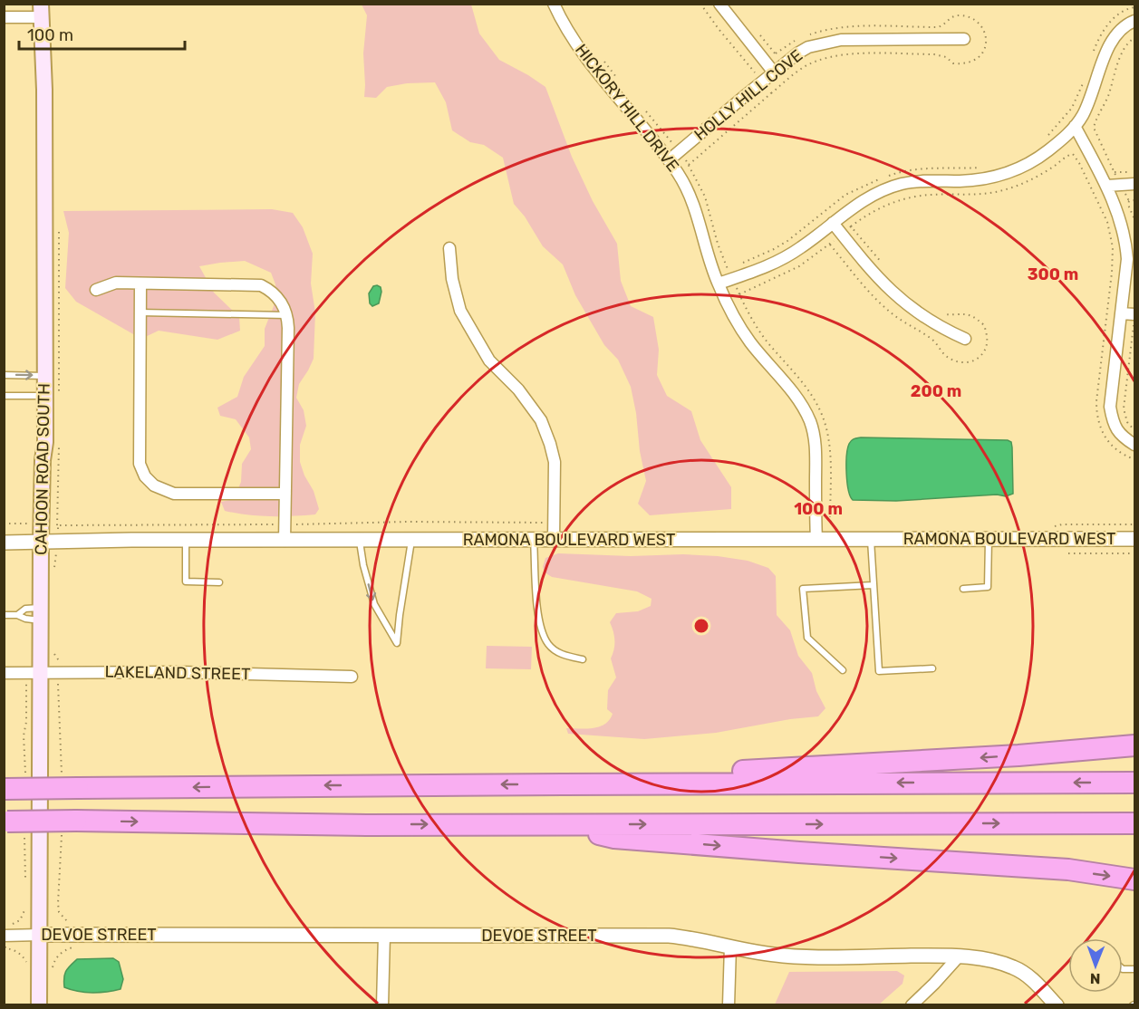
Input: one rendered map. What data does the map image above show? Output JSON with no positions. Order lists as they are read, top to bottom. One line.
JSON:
{"streets":{"main road":["CAHOON ROAD SOUTH"],"street":["HOLLY HILL COVE","HICKORY HILL DRIVE","RAMONA BOULEVARD WEST","LAKELAND STREET","DEVOE STREET"]},"crossings":[["HOLLY HILL COVE","HICKORY HILL DRIVE"],["HICKORY HILL DRIVE","RAMONA BOULEVARD WEST"],["CAHOON ROAD SOUTH","RAMONA BOULEVARD WEST"],["CAHOON ROAD SOUTH","LAKELAND STREET"],["CAHOON ROAD SOUTH","DEVOE STREET"]],"scale_bar":"100 m","north":"bottom","rings":["300 m","200 m","100 m"]}
